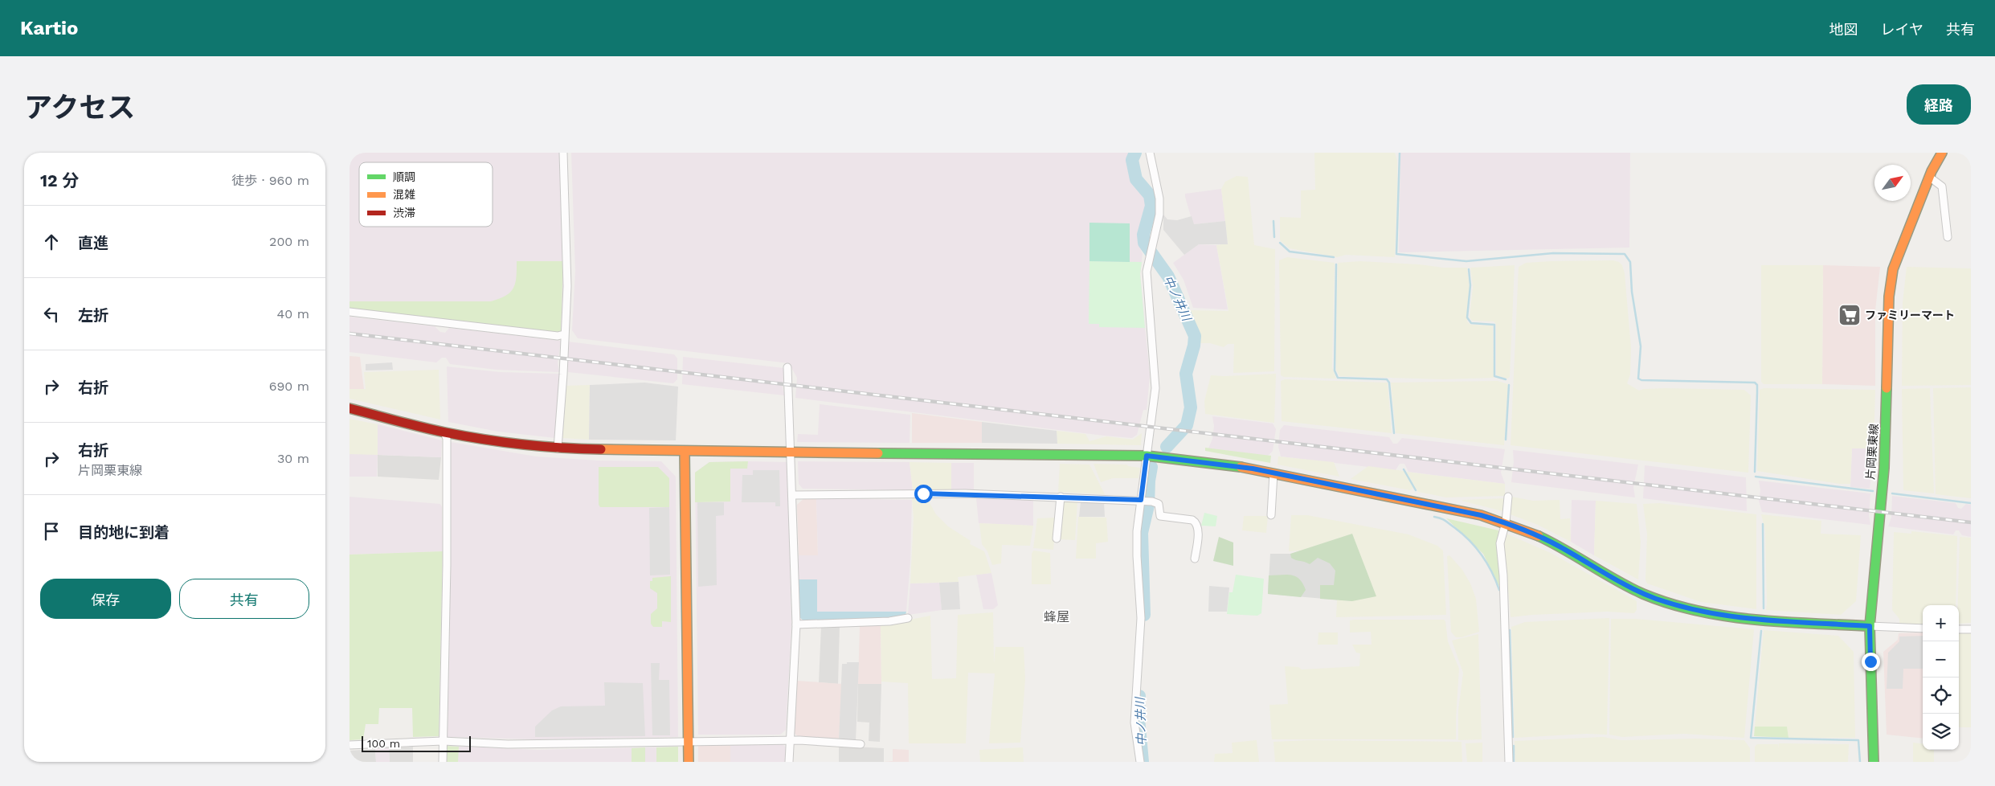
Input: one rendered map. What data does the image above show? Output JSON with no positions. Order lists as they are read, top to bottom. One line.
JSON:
{"streets":{"street":["片岡栗東線"]},"districts":["蜂屋"],"water":["中ノ井川"],"places":{"supermarket":["ファミリーマート"]},"legend":["順調","混雑","渋滞"],"scale_bar":"100 m","north":"top right","page":{"header":"Kartio","nav":["地図","レイヤ","共有"],"title":"アクセス","buttons":["経路",["保存","共有"]],"heading":["12 分","徒歩 · 960 m"],"list":[["直進","200 m"],["左折","40 m"],["右折","690 m"],["右折","片岡栗東線","30 m"],"目的地に到着"],"map_buttons":["+","−"],"scale":"100 m"}}
